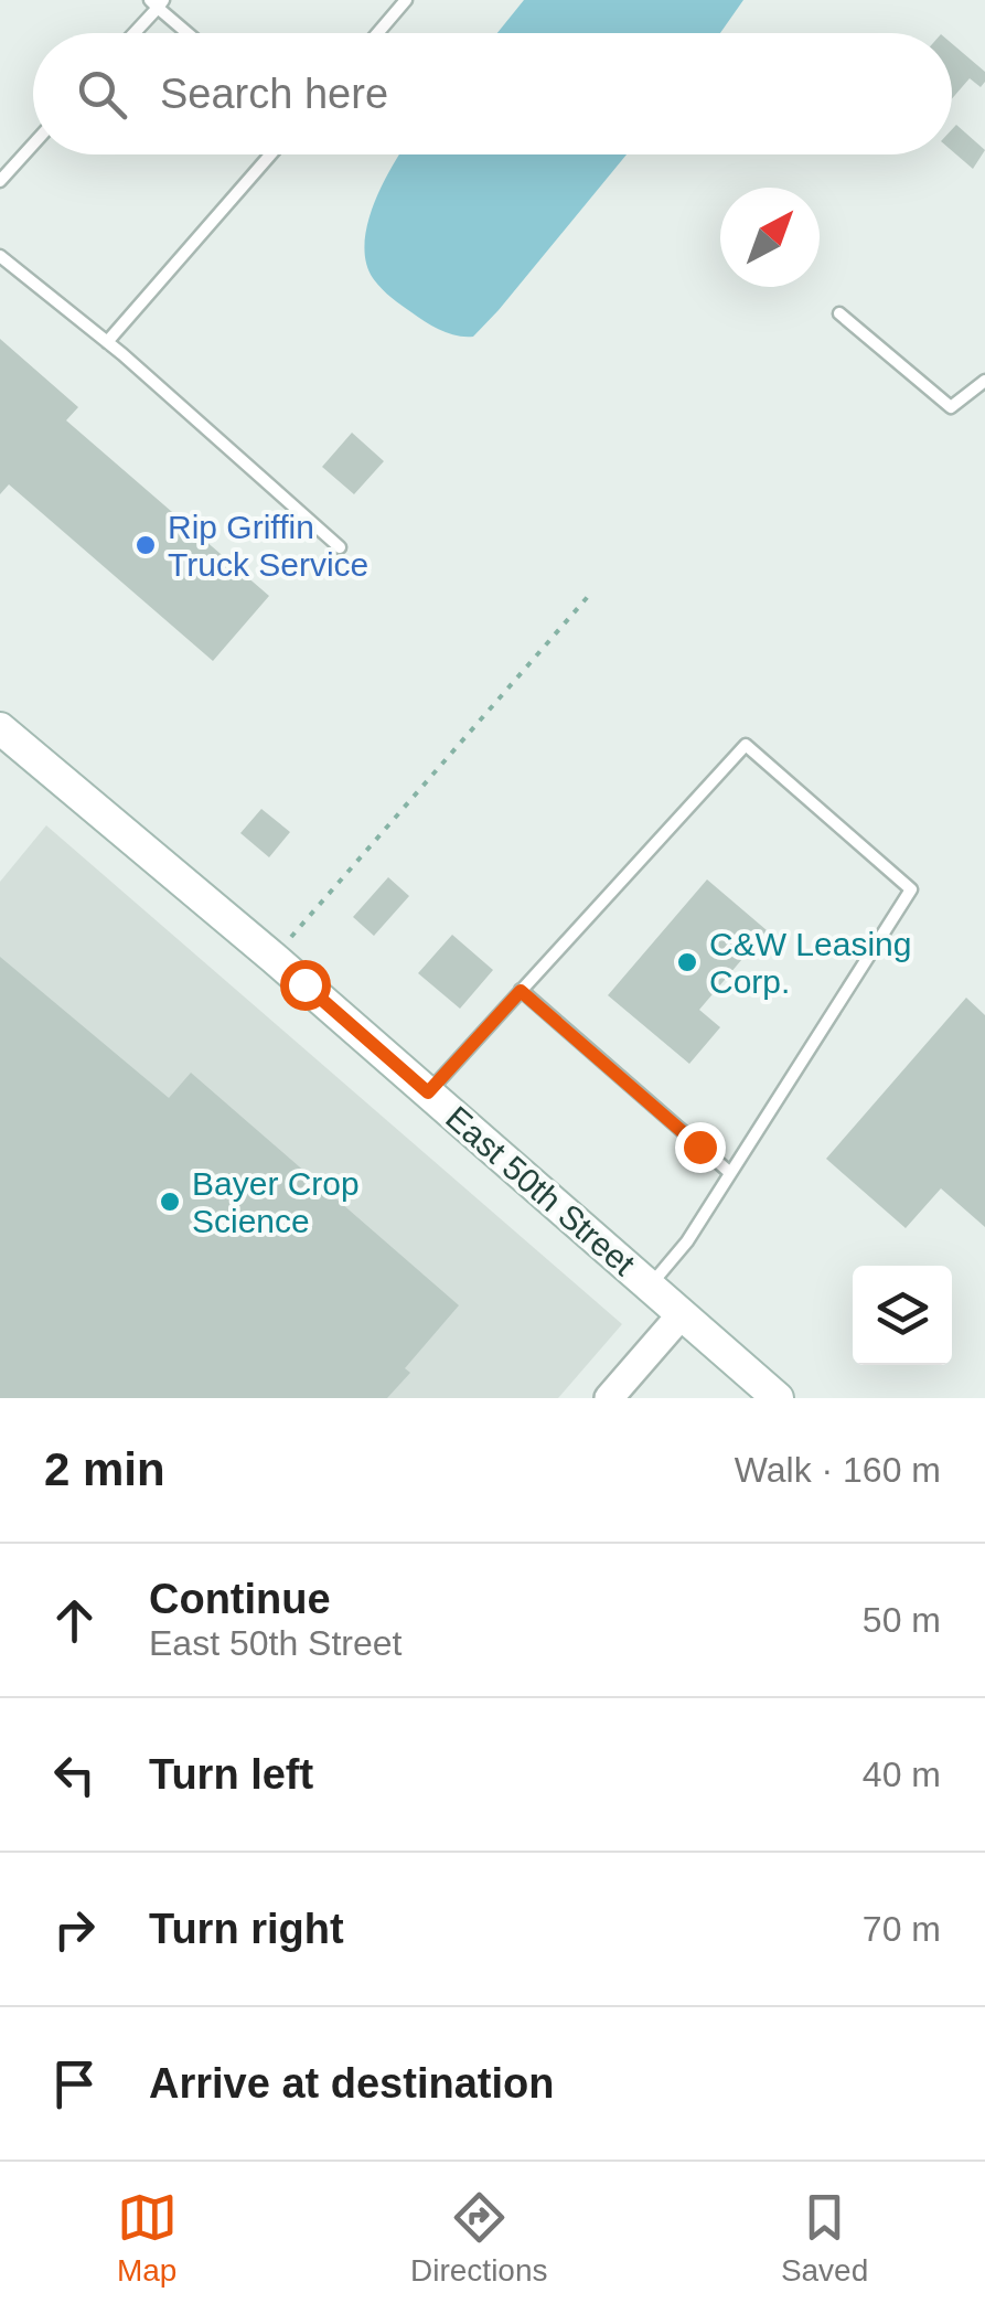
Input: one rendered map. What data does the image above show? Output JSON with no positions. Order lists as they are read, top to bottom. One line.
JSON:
{"streets":{"main road":["East 50th Street"]},"places":["Rip Griffin Truck Service","C&W Leasing Corp.","Bayer Crop Science"],"north":"top right","page":{"search":"Search here","heading":["2 min","Walk · 160 m"],"list":[["Continue","East 50th Street","50 m"],["Turn left","40 m"],["Turn right","70 m"],"Arrive at destination"],"nav":["Map","Directions","Saved"]}}
